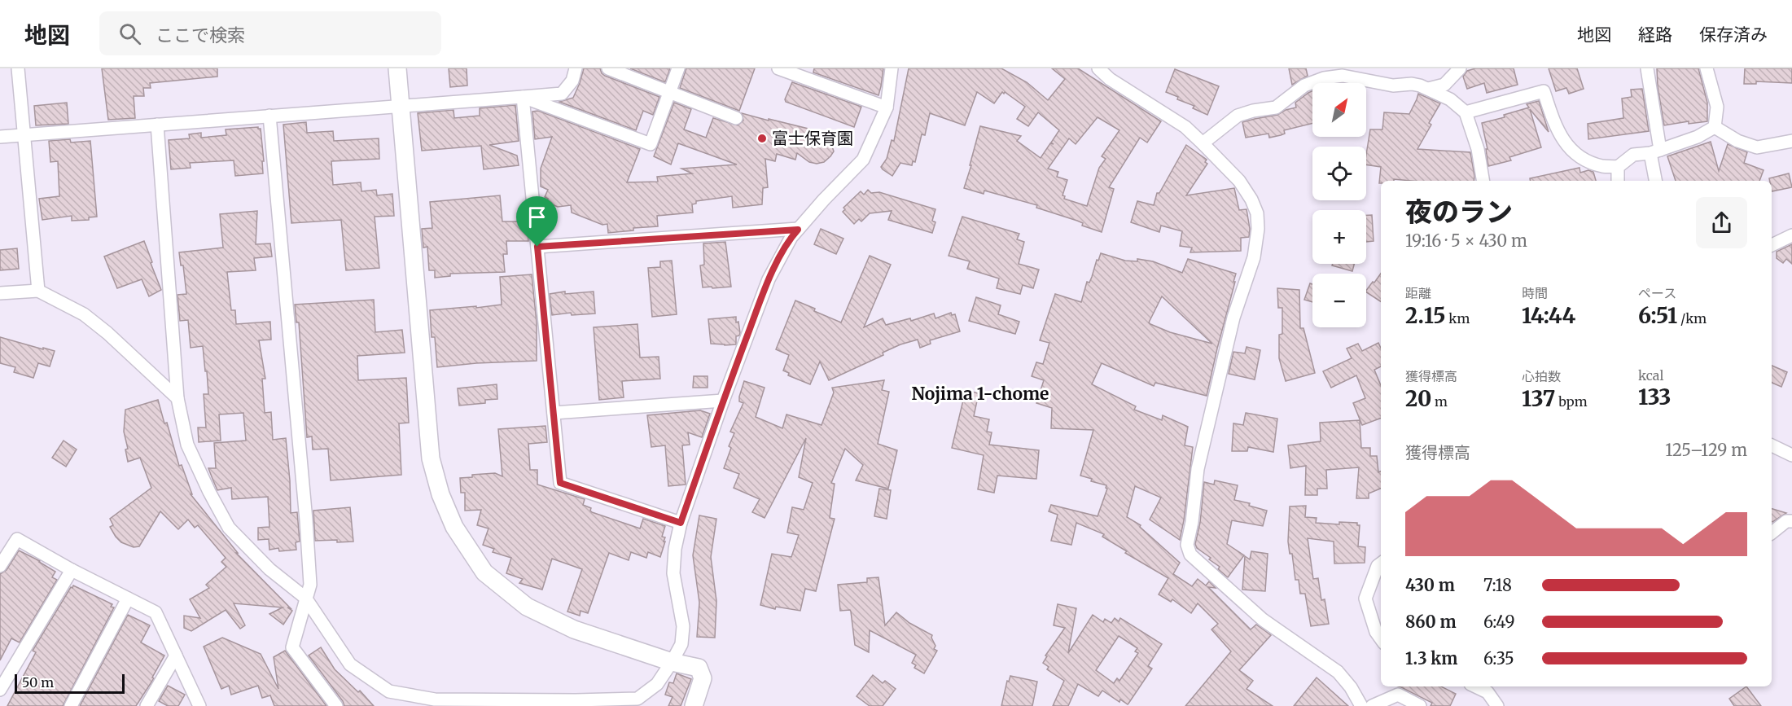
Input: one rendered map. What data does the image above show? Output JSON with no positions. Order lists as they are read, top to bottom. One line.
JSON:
{"districts":["Nojima 1-chome"],"places":["富士保育園"],"scale_bar":"50 m","north":"top right","page":{"header":"地図","search":"ここで検索","nav":["地図","経路","保存済み"],"map_buttons":["+","−"],"heading":["夜のラン","19:16 · 5 × 430 m"],"stats":[["距離","2.15 km"],["時間","14:44"],["ペース","6:51 /km"],["獲得標高","20 m"],["心拍数","137 bpm"],["kcal","133"]],"chart":["獲得標高","125–129 m"],"list":[{"name":"430 m","note":"7:18"},{"name":"860 m","note":"6:49"},{"name":"1.3 km","note":"6:35"}],"scale":"50 m"}}
